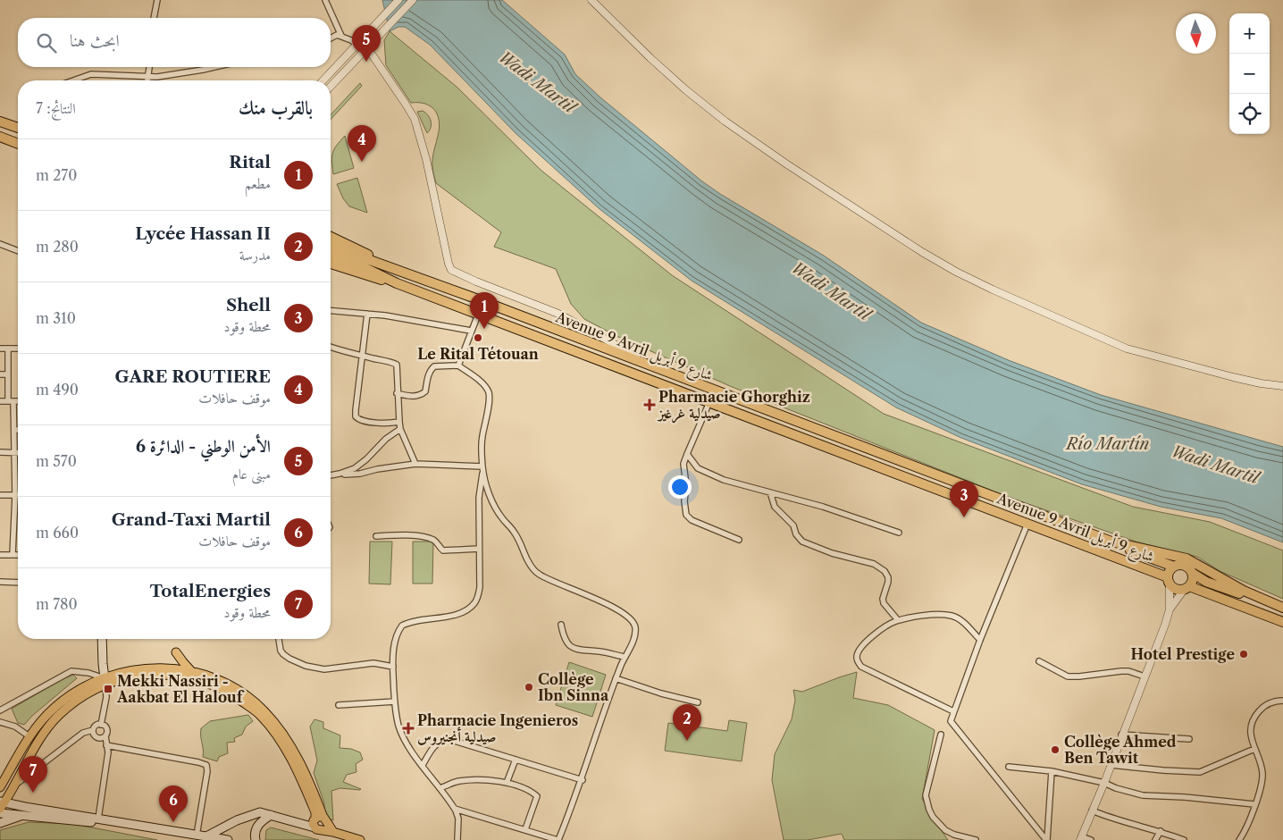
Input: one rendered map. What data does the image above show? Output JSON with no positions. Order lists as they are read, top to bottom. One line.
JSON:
{"streets":{"highway":["Avenue 9 Avril شارع 9 أبريل"]},"water":["Wadi Martil","Río Martín"],"places":{"other":["Le Rital Tétouan","Hotel Prestige","Collège Ibn Sinna","Collège Ahmed Ben Tawit"],"health":["Pharmacie Ghorghiz صيدلية غرغيز","Pharmacie Ingenieros صيدلية أنجنيروس"],"transit":["Mekki Nassiri - Aakbat El Halouf"]},"north":"bottom","page":{"map_buttons":["+","−"],"search":"ابحث هنا","pins":["5","4","1","3","2","7","6"],"heading":["بالقرب منك","النتائج: 7"],"list":[{"mark":"1","name":"Rital","note":"مطعم","value":"270 m"},{"mark":"2","name":"Lycée Hassan II","note":"مدرسة","value":"280 m"},{"mark":"3","name":"Shell","note":"محطة وقود","value":"310 m"},{"mark":"4","name":"GARE ROUTIERE","note":"موقف حافلات","value":"490 m"},{"mark":"5","name":"الأمن الوطني - الدائرة 6","note":"مبنى عام","value":"570 m"},{"mark":"6","name":"Grand-Taxi Martil","note":"موقف حافلات","value":"660 m"},{"mark":"7","name":"TotalEnergies","note":"محطة وقود","value":"780 m"}]}}
